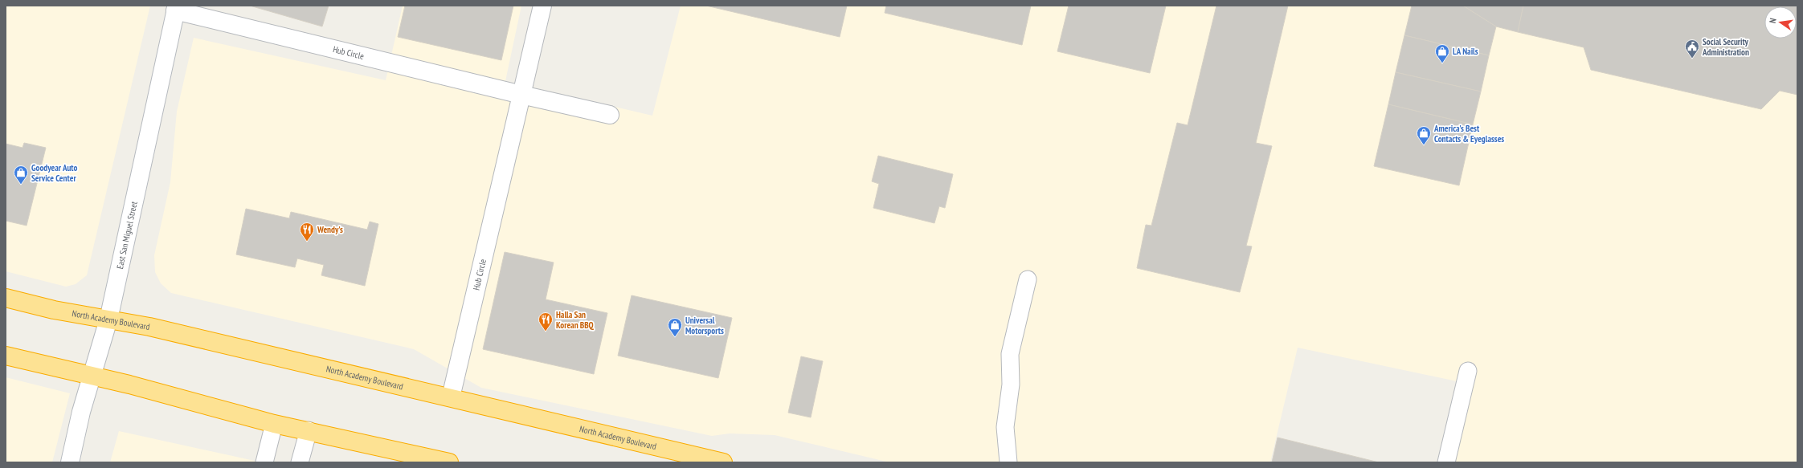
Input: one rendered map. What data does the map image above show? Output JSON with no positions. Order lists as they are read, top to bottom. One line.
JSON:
{"streets":{"highway":["North Academy Boulevard"],"street":["Hub Circle","East San Miguel Street"]},"crossings":[["Hub Circle","East San Miguel Street"],["Hub Circle","North Academy Boulevard"],["East San Miguel Street","North Academy Boulevard"]],"places":{"public building":["Social Security Administration"],"shop":["LA Nails","America's Best Contacts & Eyeglasses","Goodyear Auto Service Center","Universal Motorsports"],"restaurant":["Wendy's","Halla San Korean BBQ"]},"north":"left"}
